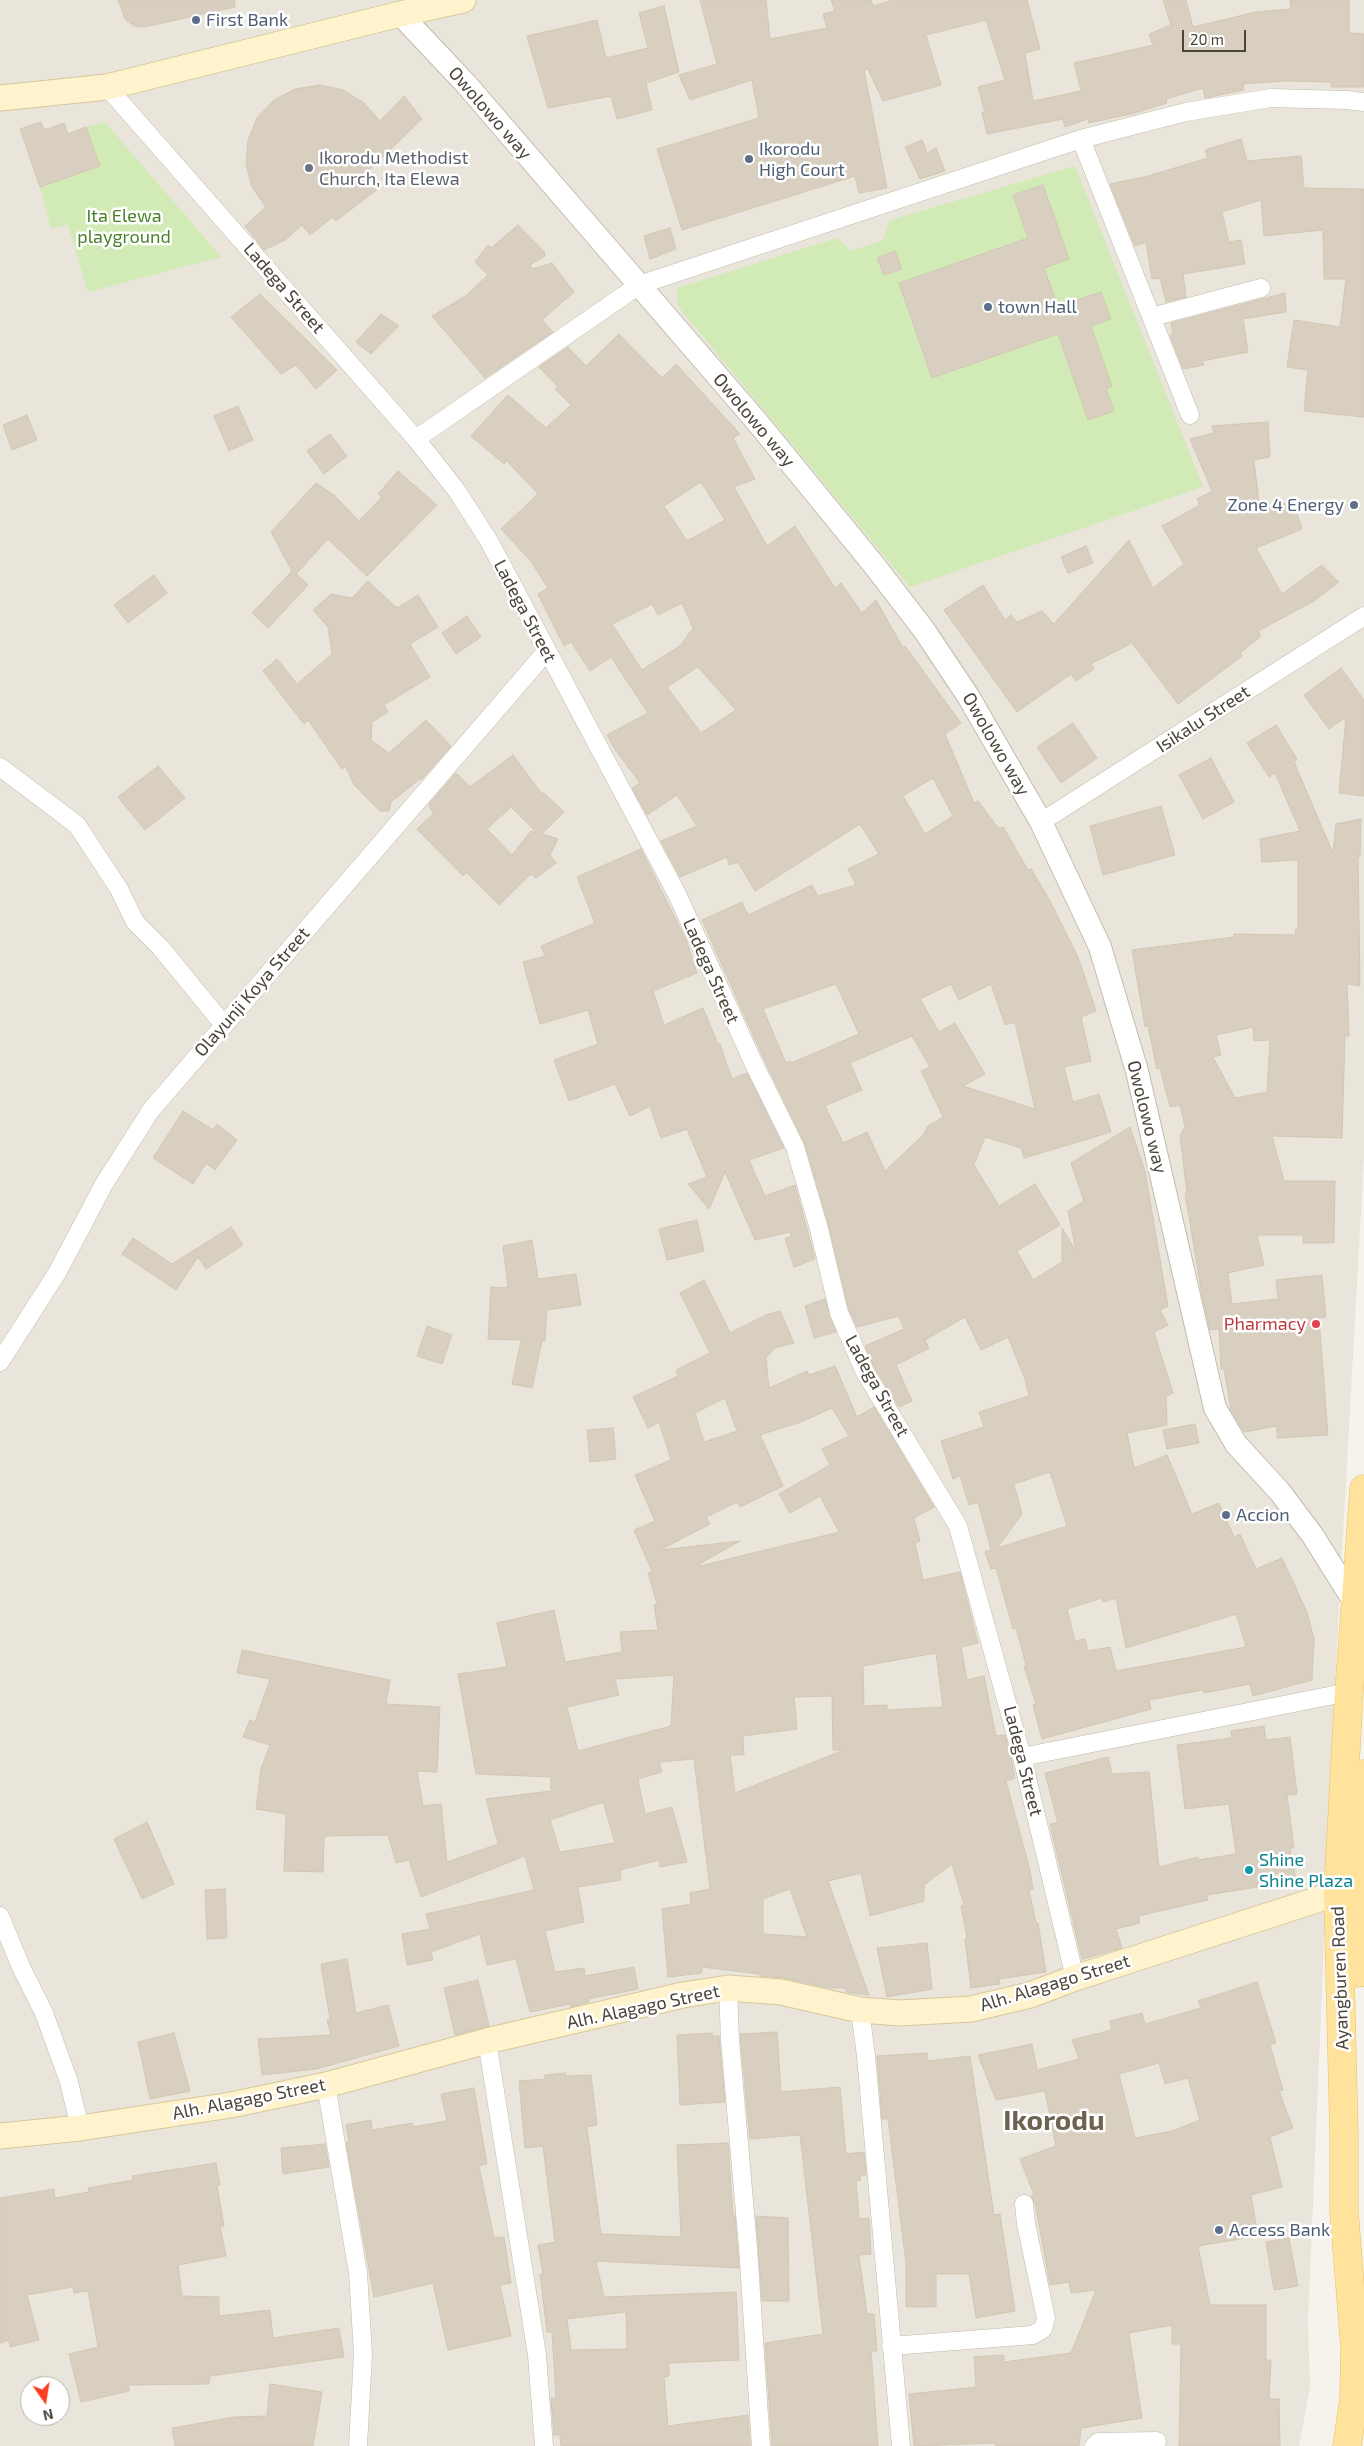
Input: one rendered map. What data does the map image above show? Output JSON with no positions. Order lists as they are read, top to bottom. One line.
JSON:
{"streets":{"main road":["Ayangburen Road","Alh. Alagago Street"],"street":["Owolowo way","Ladega Street","Isikalu Street","Olayunji Koya Street"]},"crossings":[["Owolowo way","Isikalu Street"],["Owolowo way","Ayangburen Road"],["Ladega Street","Olayunji Koya Street"],["Ladega Street","Alh. Alagago Street"],["Ayangburen Road","Alh. Alagago Street"]],"districts":["Ikorodu"],"parks":["Ita Elewa playground"],"places":["First Bank","Ikorodu High Court","Ikorodu Methodist Church, Ita Elewa","town Hall","Zone 4 Energy","Pharmacy","Accion","Shine Shine Plaza","Access Bank"],"scale_bar":"20 m","north":"bottom"}
